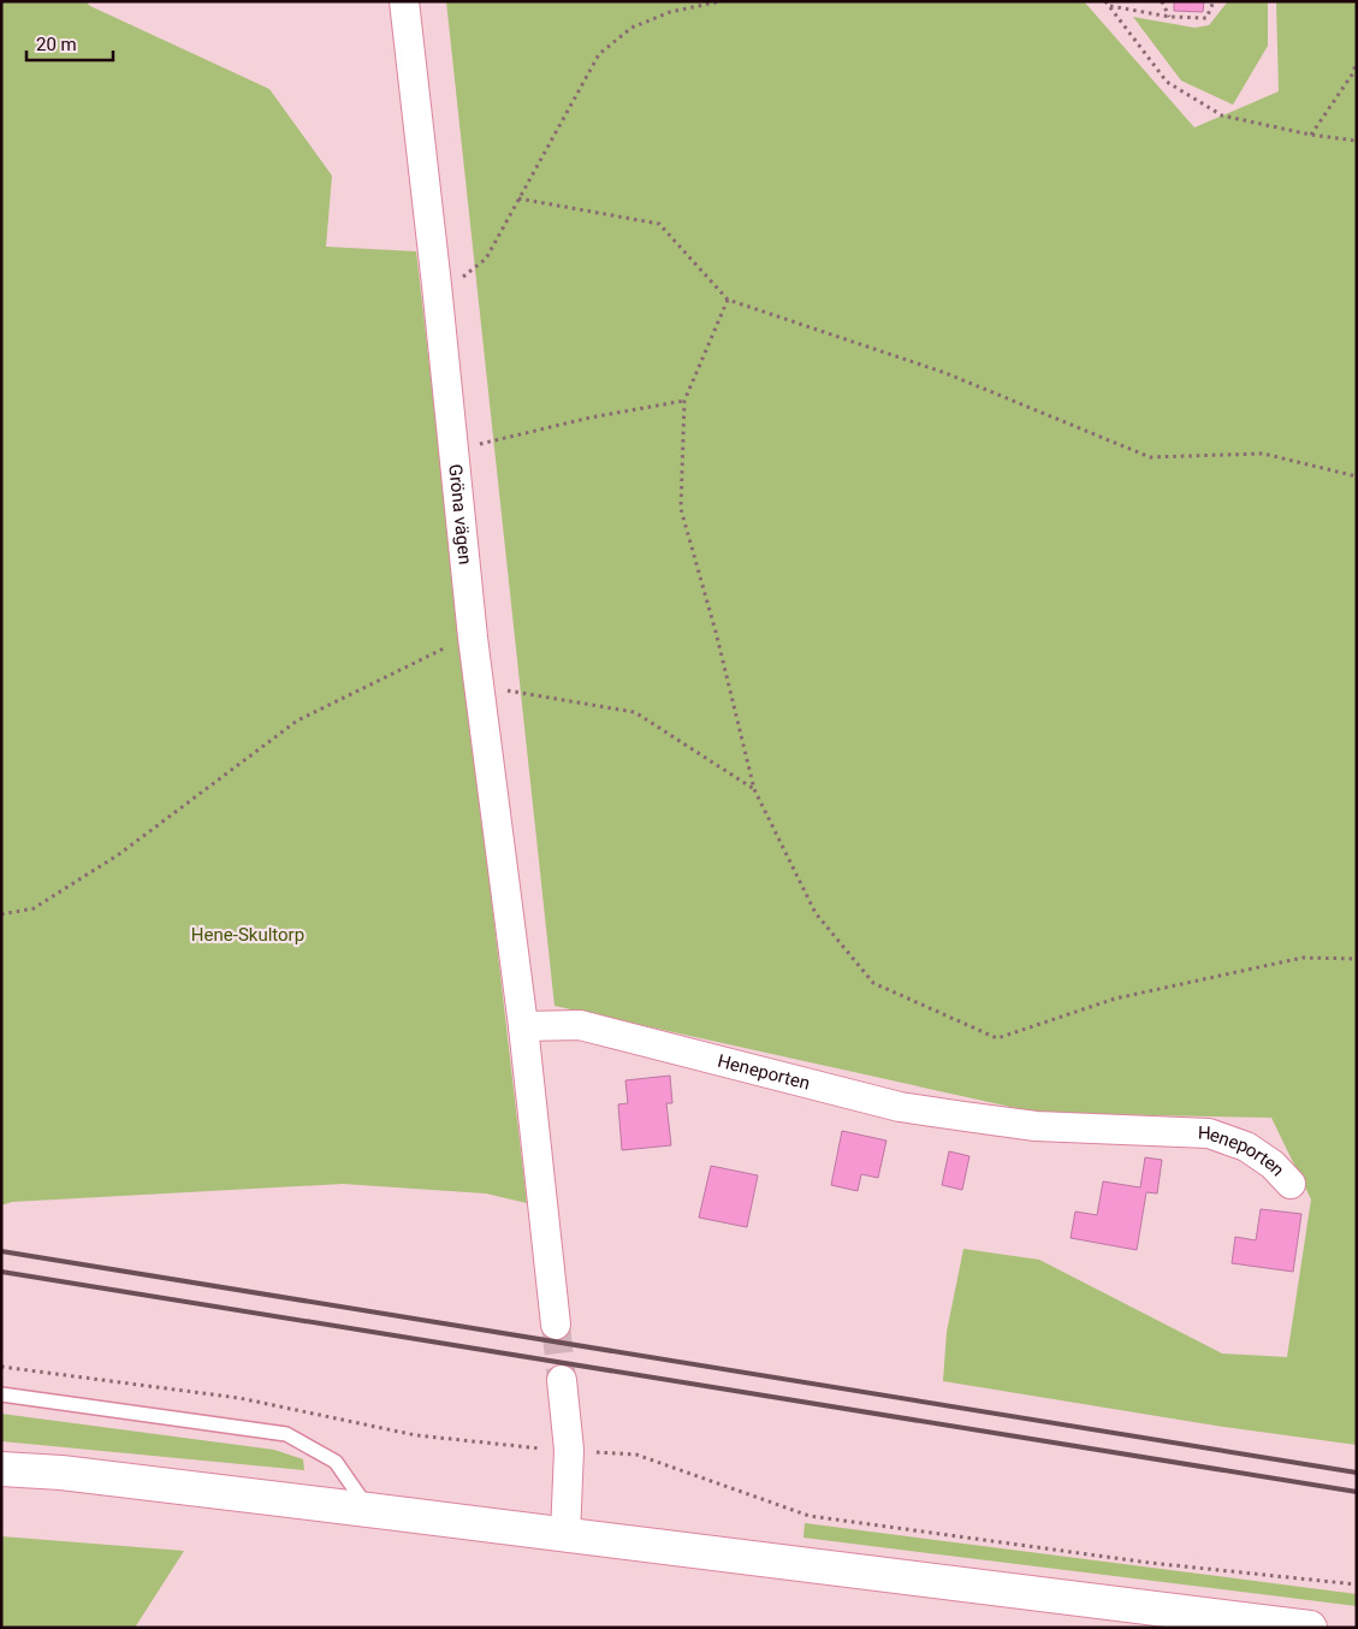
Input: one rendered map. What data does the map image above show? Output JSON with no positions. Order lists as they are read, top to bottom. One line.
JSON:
{"streets":{"street":["Gröna vägen","Heneporten"]},"crossings":[["Gröna vägen","Heneporten"]],"parks":["Hene-Skultorp"],"scale_bar":"20 m"}
